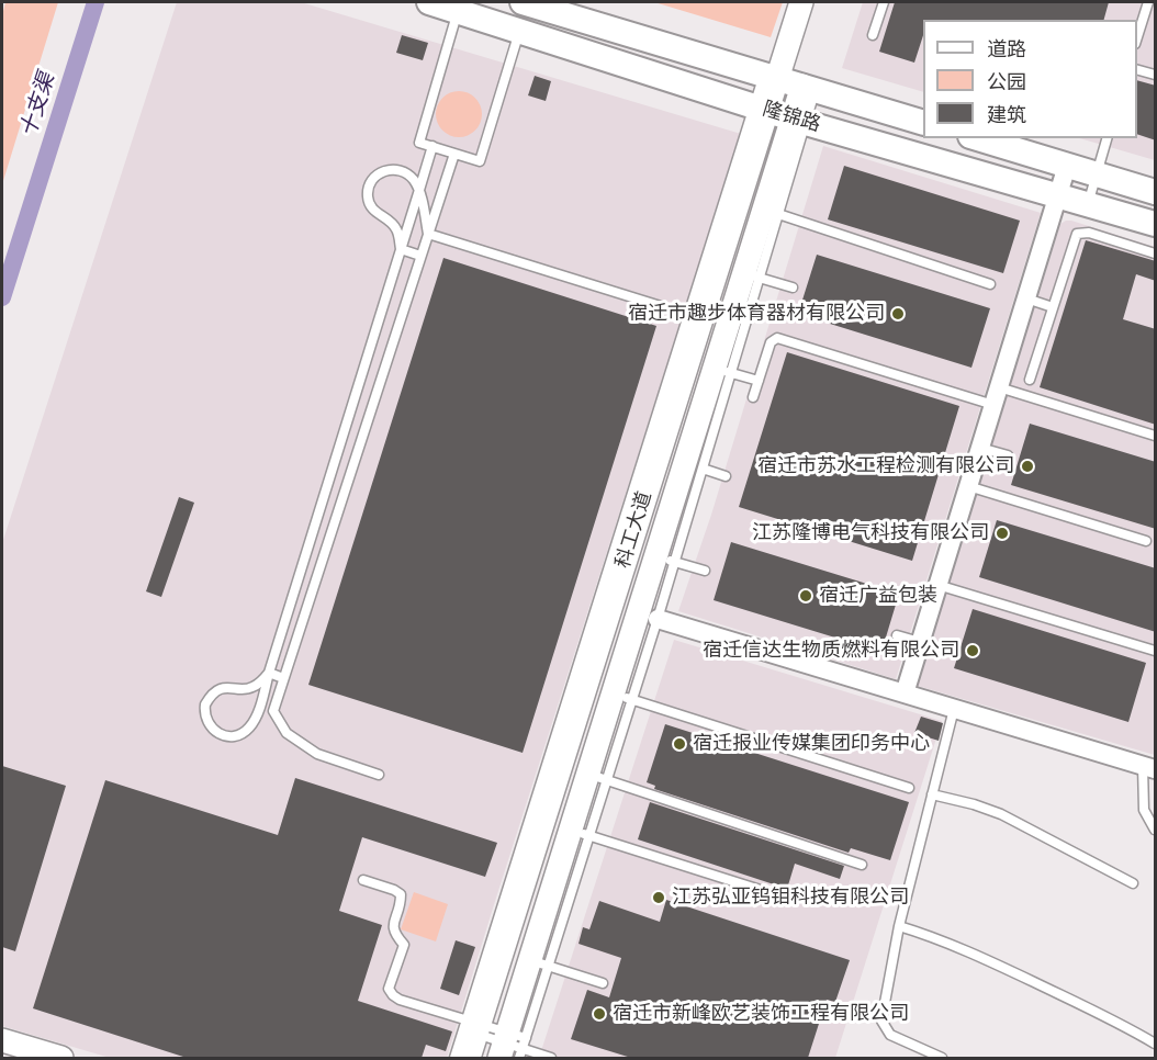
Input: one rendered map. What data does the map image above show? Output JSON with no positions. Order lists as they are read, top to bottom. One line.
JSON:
{"streets":{"main road":["隆锦路"],"street":["科工大道"]},"crossings":[["隆锦路","科工大道"]],"water":["十支渠"],"places":["宿迁市趣步体育器材有限公司","宿迁市苏水工程检测有限公司","江苏隆博电气科技有限公司","宿迁广益包装","宿迁信达生物质燃料有限公司","宿迁报业传媒集团印务中心","江苏弘亚钨钼科技有限公司","宿迁市新峰欧艺装饰工程有限公司"],"legend":["道路","公园","建筑"]}
